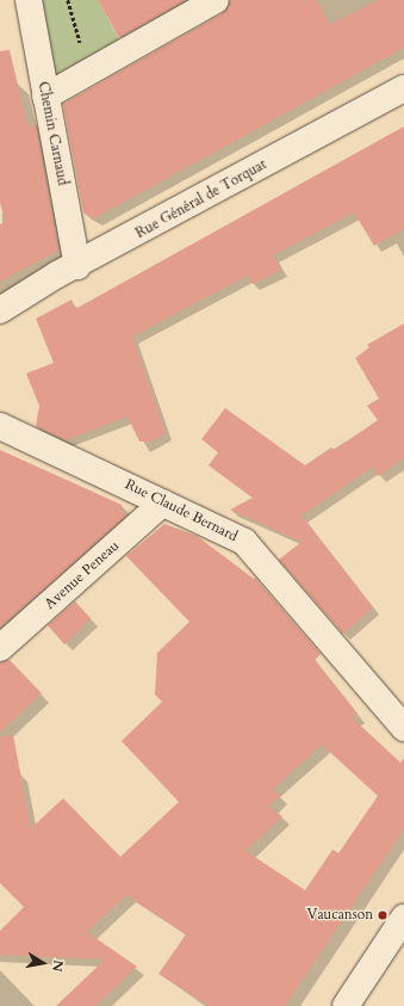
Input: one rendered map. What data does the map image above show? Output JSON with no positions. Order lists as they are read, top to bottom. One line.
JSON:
{"streets":{"street":["Chemin Carnaud","Rue Général de Torquat","Rue Claude Bernard","Avenue Peneau"]},"crossings":[["Chemin Carnaud","Rue Général de Torquat"],["Rue Claude Bernard","Avenue Peneau"]],"places":["Vaucanson"],"north":"right"}
